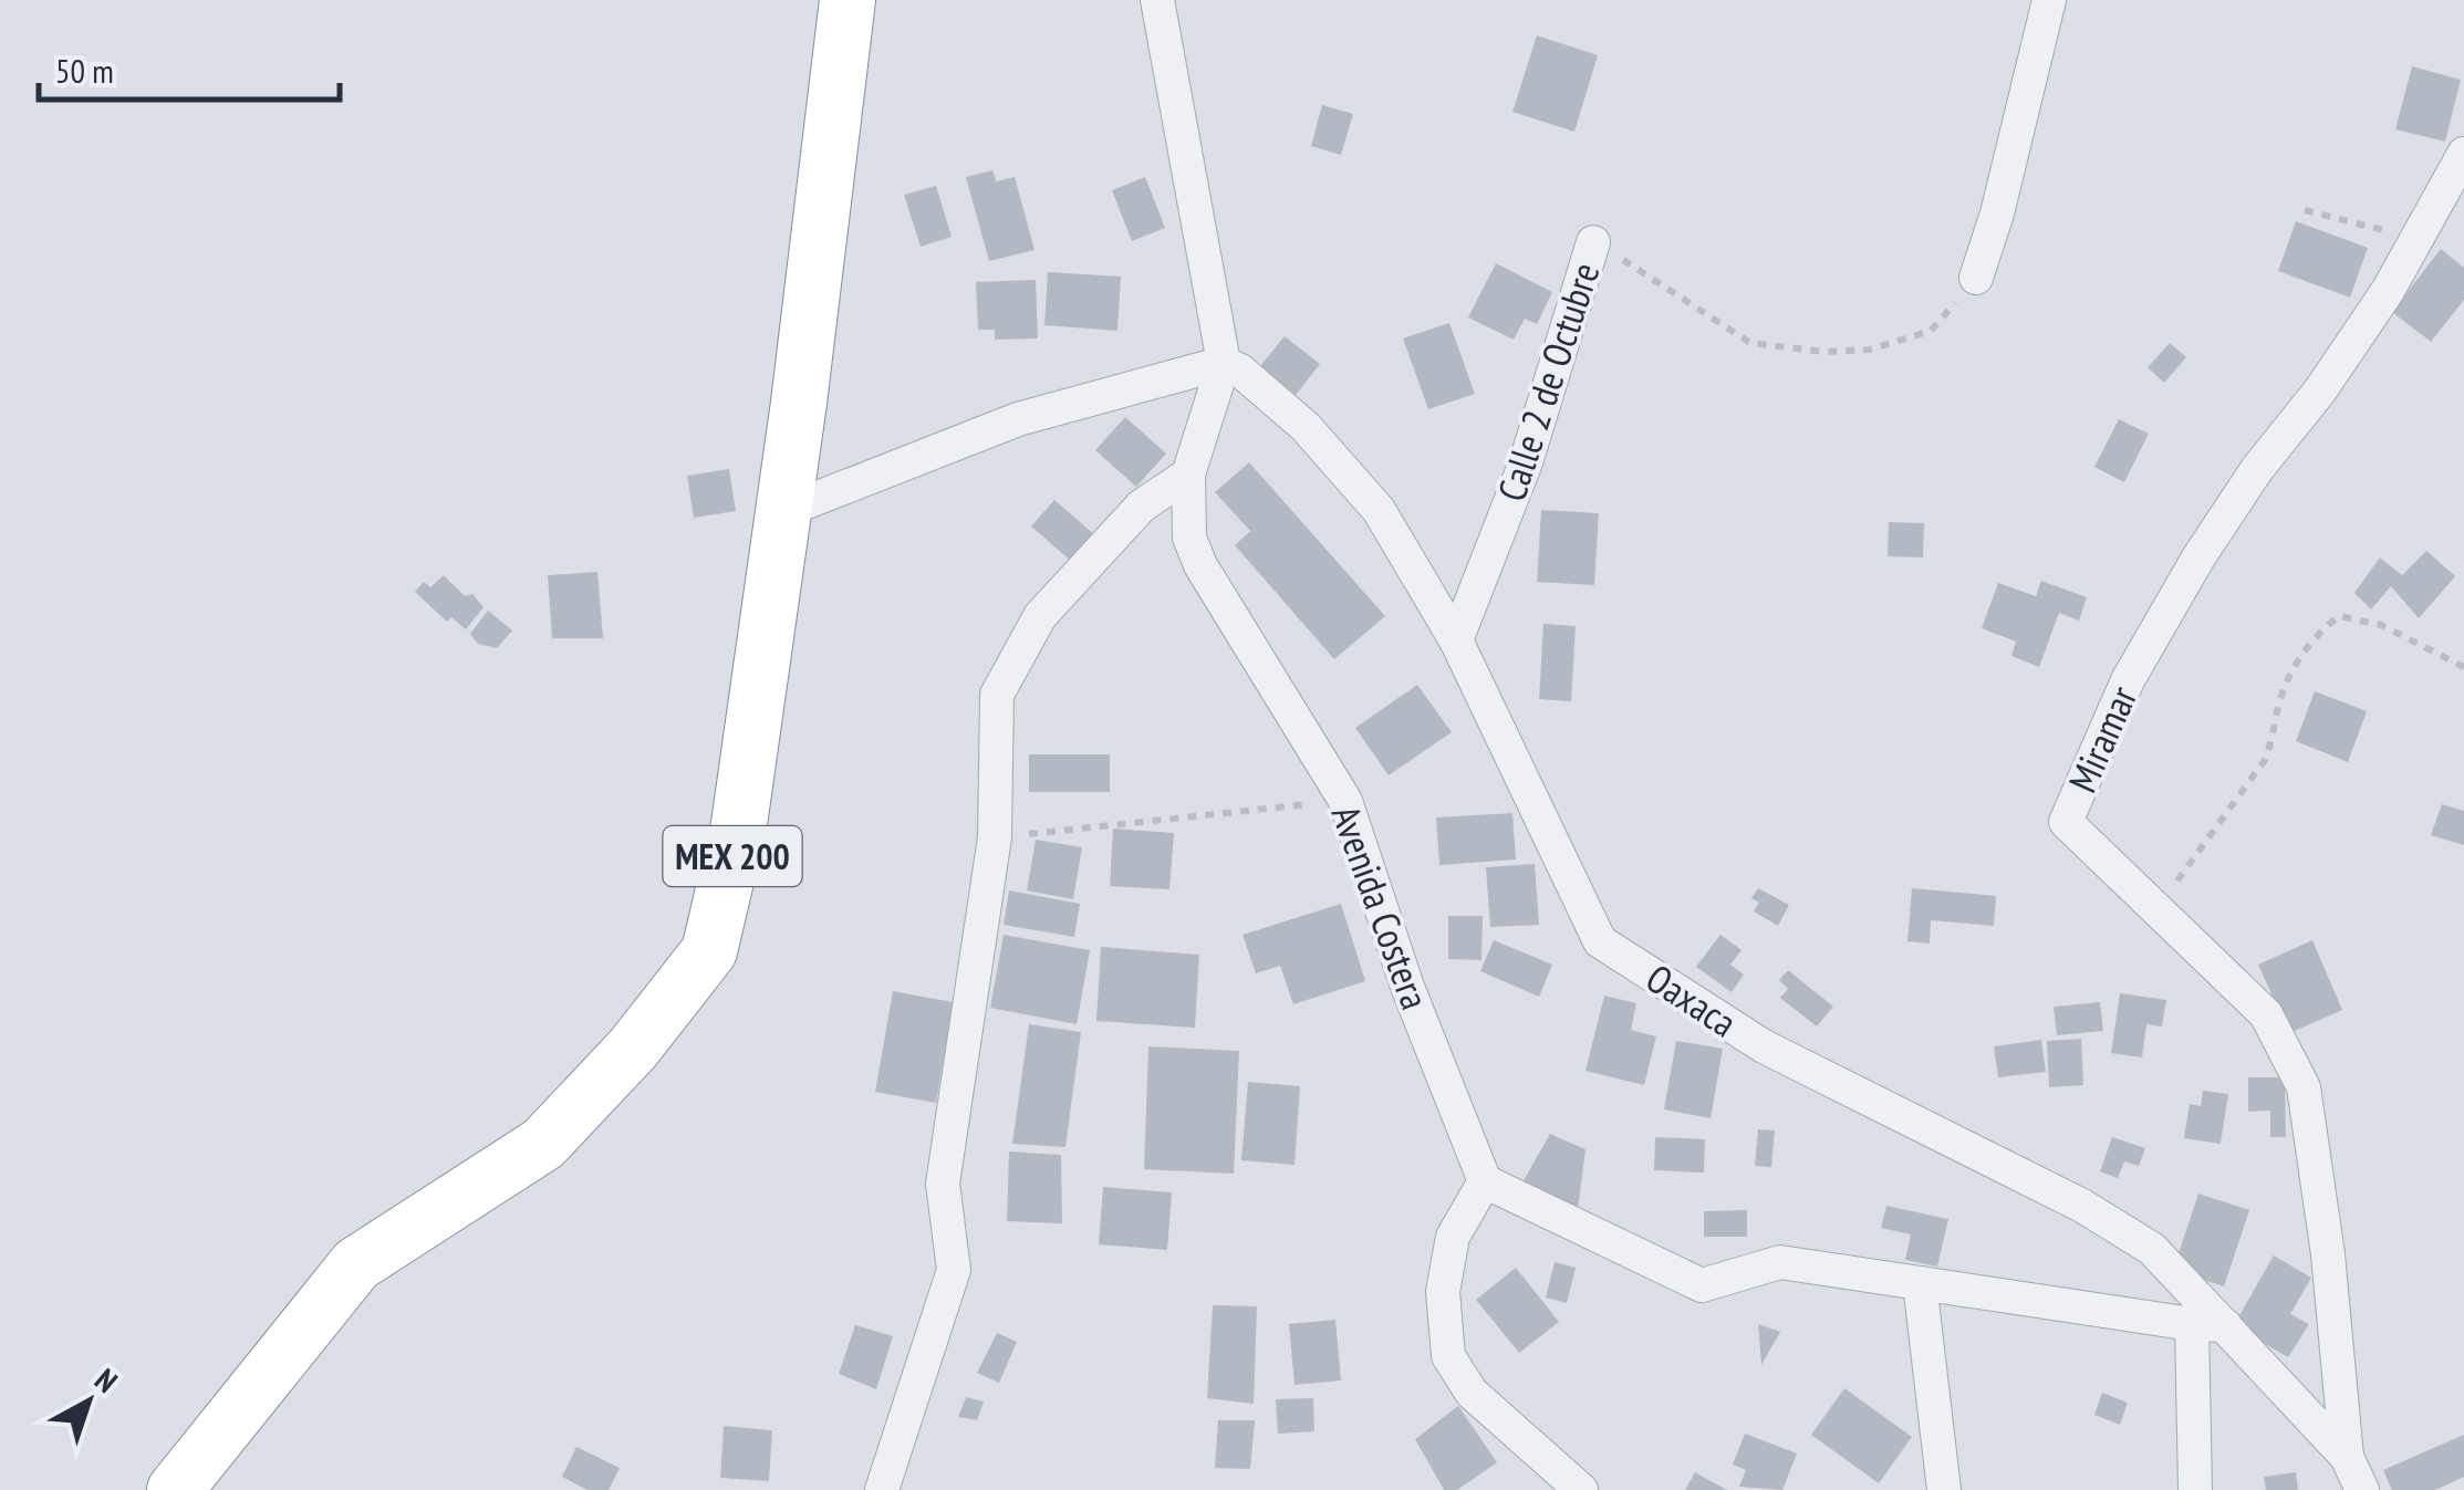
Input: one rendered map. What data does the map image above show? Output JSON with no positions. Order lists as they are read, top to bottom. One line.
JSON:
{"streets":{"highway":["MEX 200"],"street":["Calle 2 de Octubre","Miramar","Avenida Costera","Oaxaca"]},"crossings":[["Calle 2 de Octubre","Oaxaca"],["Miramar","Oaxaca"],["Avenida Costera","Oaxaca"]],"scale_bar":"50 m","north":"top right"}
